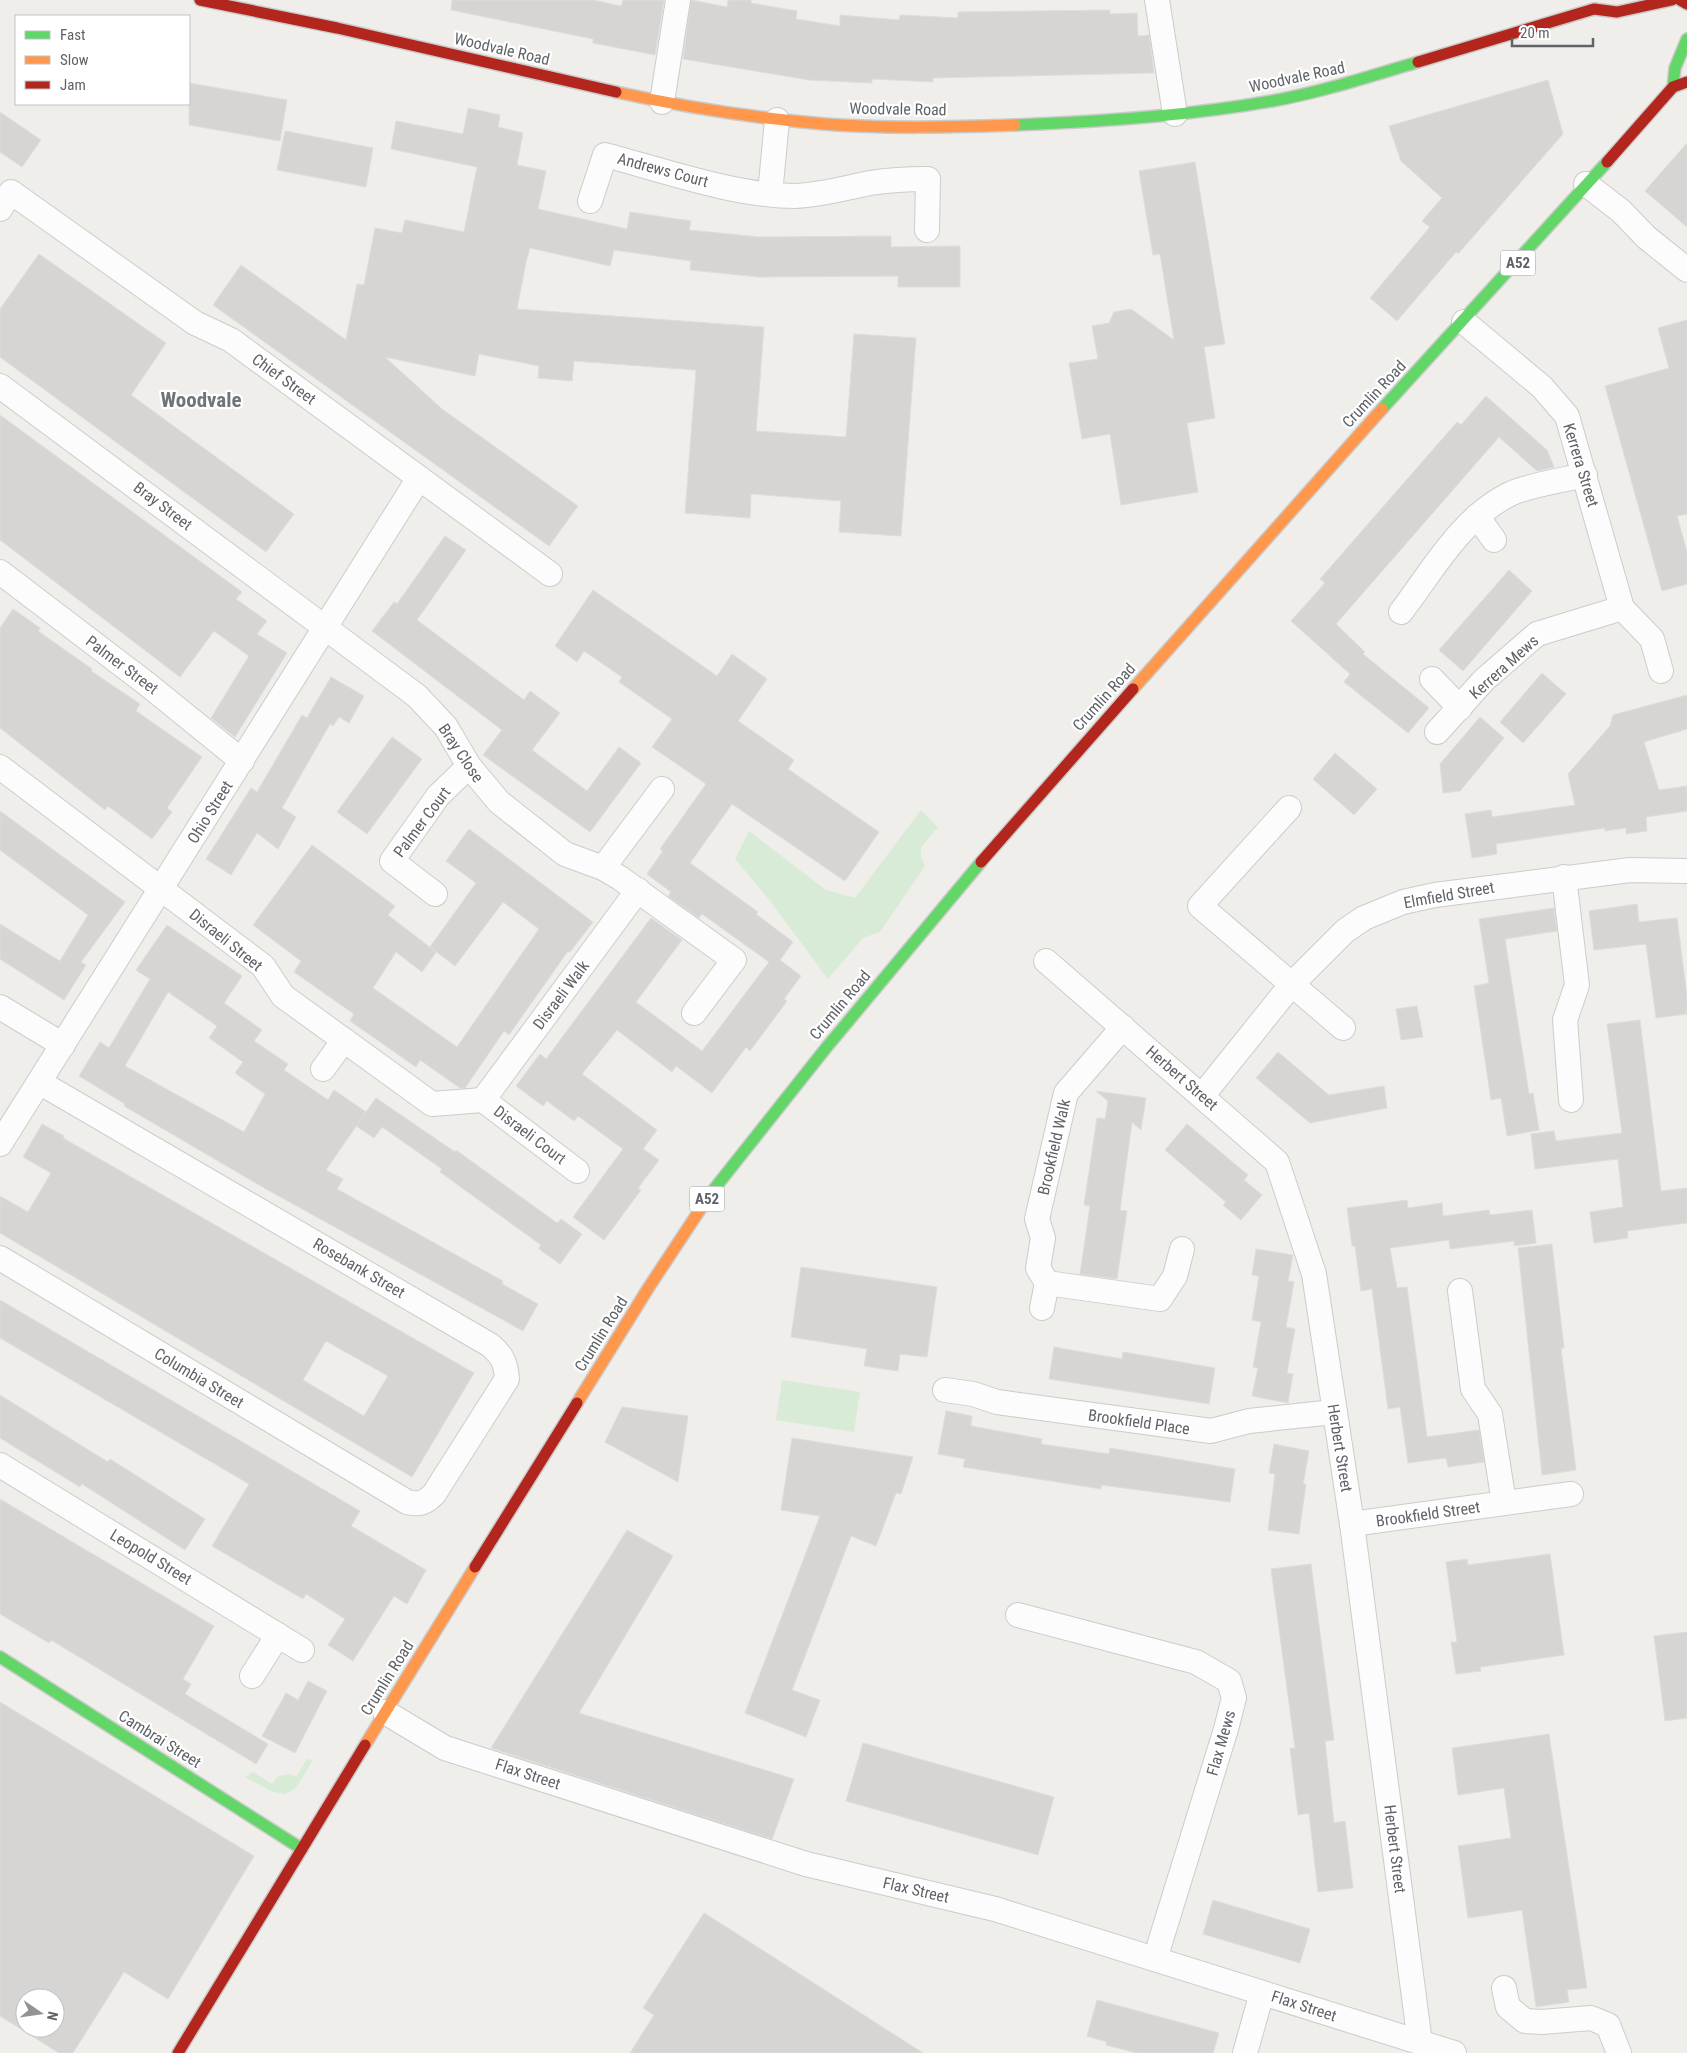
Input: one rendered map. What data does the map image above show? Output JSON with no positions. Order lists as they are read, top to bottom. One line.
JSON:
{"streets":{"main road":["Woodvale Road","A52","Crumlin Road","Cambrai Street"],"street":["Andrews Court","Chief Street","Kerrera Street","Bray Street","Palmer Street","Kerrera Mews","Bray Close","Ohio Street","Palmer Court","Elmfield Street","Disraeli Street","Disraeli Walk","Herbert Street","Disraeli Court","Brookfield Walk","Rosebank Street","Columbia Street","Brookfield Place","Brookfield Street","Leopold Street","Flax Mews","Flax Street"]},"crossings":[["Chief Street","Ohio Street"],["Crumlin Road","Kerrera Street"],["Crumlin Road","Cambrai Street"],["Crumlin Road","Flax Street"],["Kerrera Street","Kerrera Mews"],["Bray Street","Bray Close"],["Bray Street","Ohio Street"],["Palmer Street","Ohio Street"],["Bray Close","Ohio Street"],["Bray Close","Palmer Court"],["Bray Close","Disraeli Walk"],["Ohio Street","Disraeli Street"],["Ohio Street","Rosebank Street"],["Elmfield Street","Herbert Street"],["Disraeli Street","Disraeli Walk"],["Disraeli Street","Disraeli Court"],["Disraeli Walk","Disraeli Court"],["Herbert Street","Brookfield Walk"],["Herbert Street","Brookfield Place"],["Herbert Street","Brookfield Street"],["Herbert Street","Flax Street"],["Rosebank Street","Columbia Street"],["Flax Mews","Flax Street"]],"districts":["Woodvale"],"legend":["Fast","Slow","Jam"],"scale_bar":"20 m","north":"right"}
